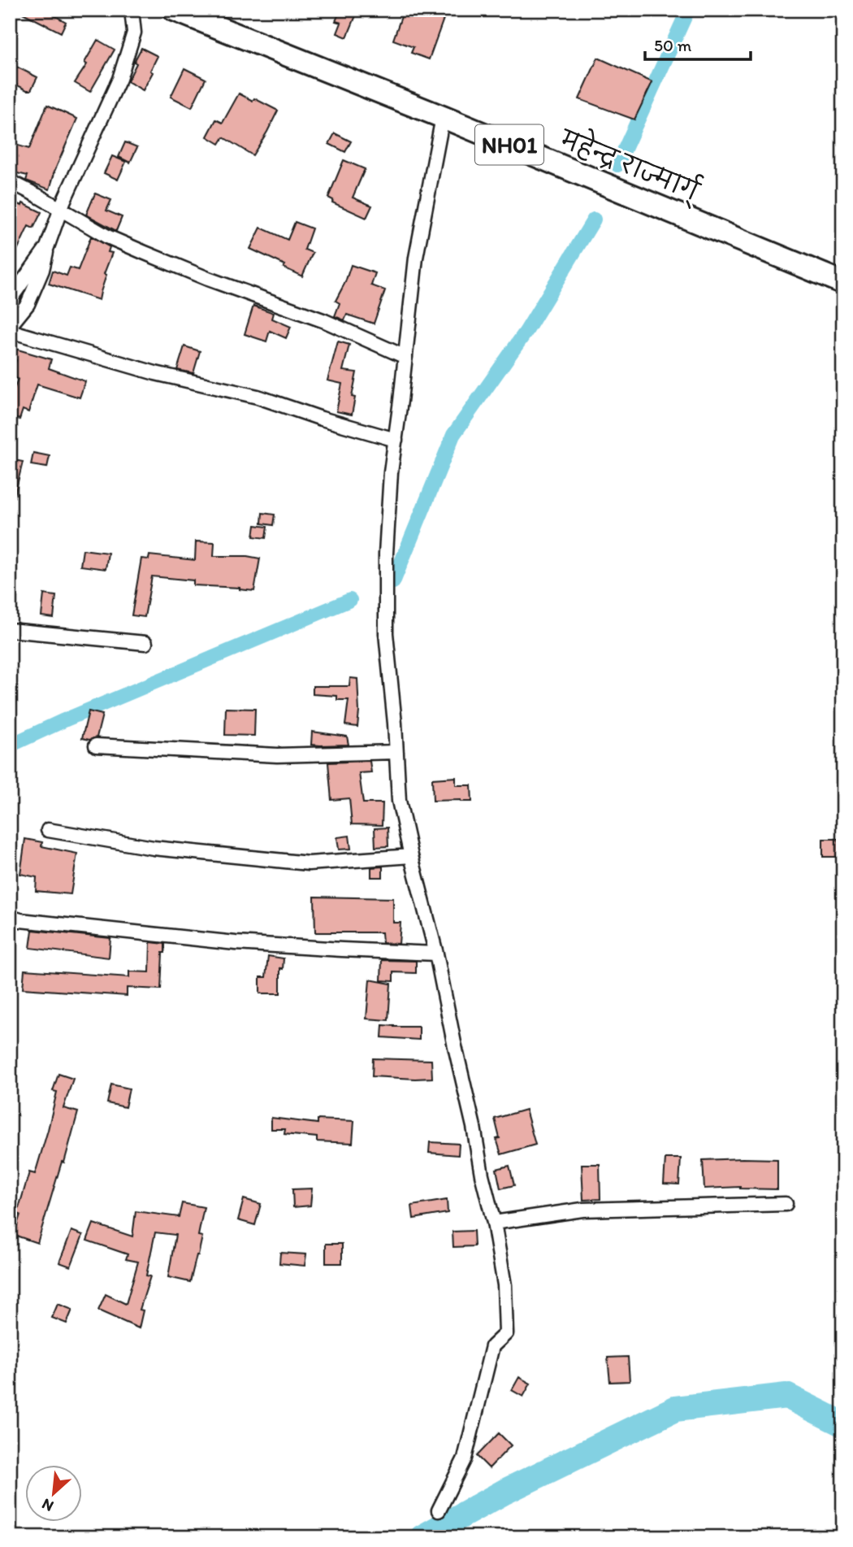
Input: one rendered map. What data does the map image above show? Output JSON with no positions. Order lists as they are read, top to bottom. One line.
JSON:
{"streets":{"highway":["NH01","महेन्द्र राज्मार्ग्"]},"scale_bar":"50 m","north":"bottom left"}
